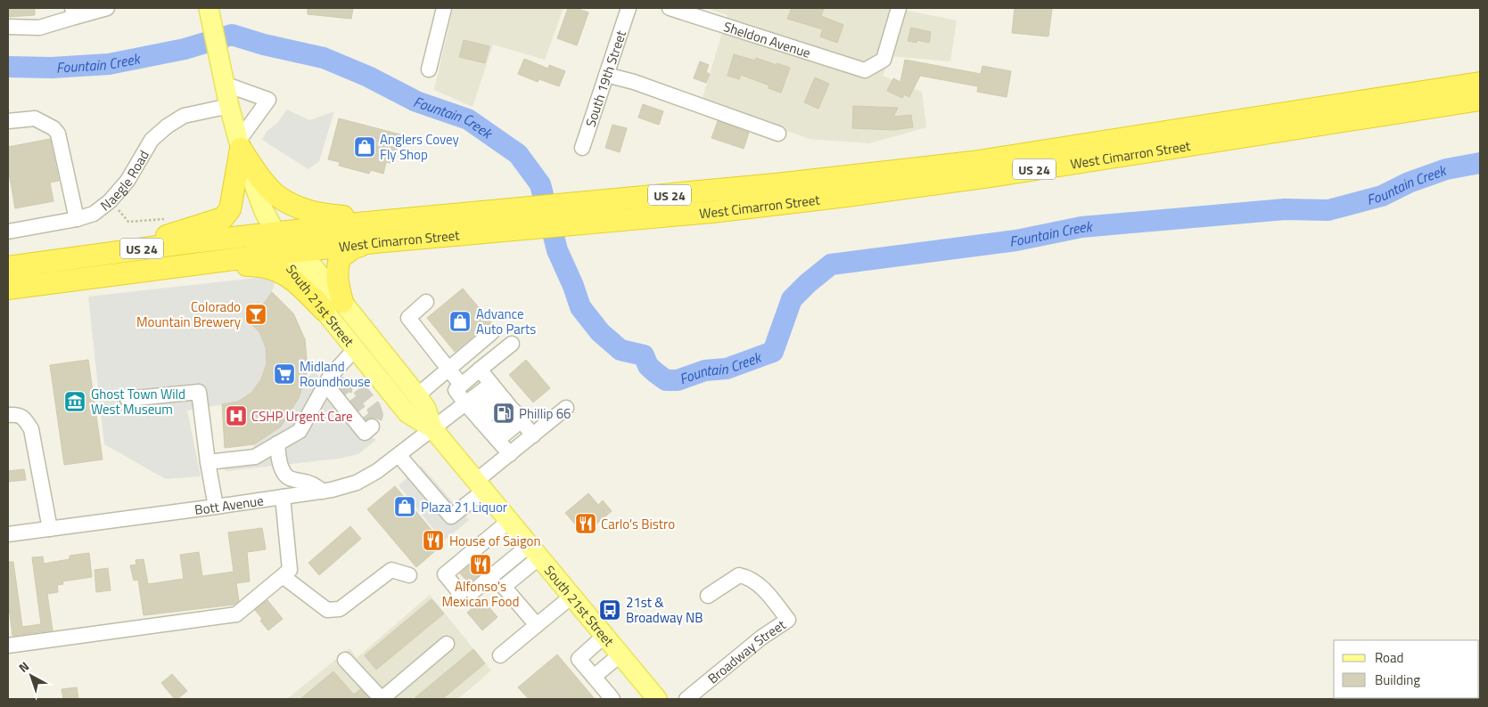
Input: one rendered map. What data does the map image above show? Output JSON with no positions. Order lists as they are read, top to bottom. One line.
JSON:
{"streets":{"highway":["West Cimarron Street","US 24"],"main road":["South 21st Street"],"street":["Sheldon Avenue","South 19th Street","Naegle Road","Bott Avenue","Broadway Street"]},"crossings":[["West Cimarron Street","South 21st Street"],["Naegle Road","South 21st Street"],["South 21st Street","Bott Avenue"]],"water":["Fountain Creek"],"places":{"shop":["Anglers Covey Fly Shop","Advance Auto Parts","Plaza 21 Liquor"],"bar":["Colorado Mountain Brewery"],"supermarket":["Midland Roundhouse"],"museum":["Ghost Town Wild West Museum"],"fuel station":["Phillip 66"],"hospital":["CSHP Urgent Care"],"restaurant":["Carlo's Bistro","House of Saigon","Alfonso's Mexican Food"],"bus stop":["21st & Broadway NB"]},"legend":["Road","Building"],"north":"top left"}
